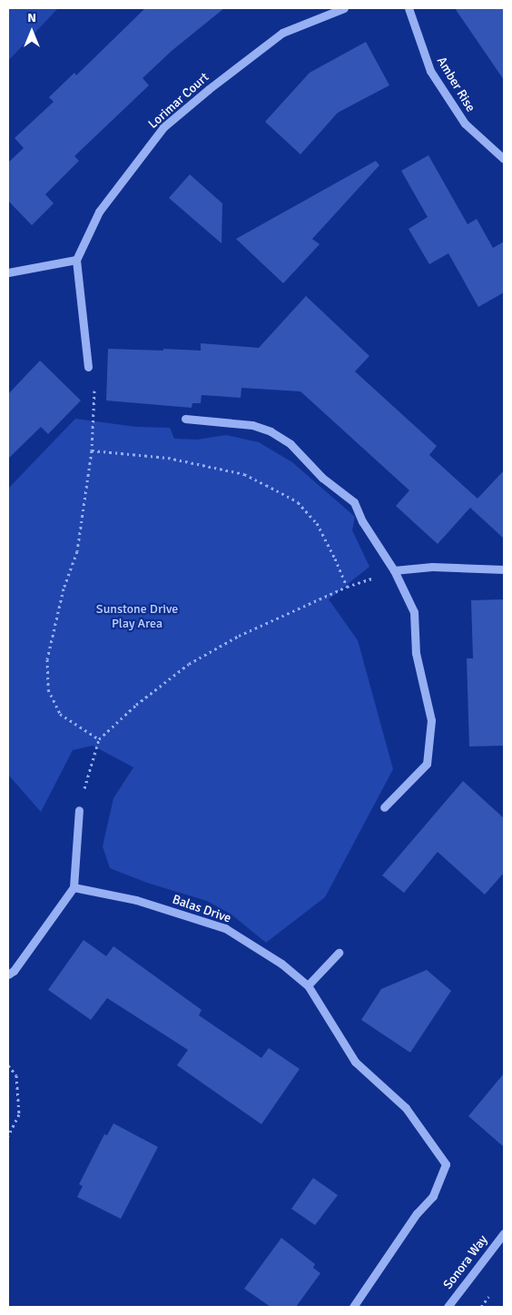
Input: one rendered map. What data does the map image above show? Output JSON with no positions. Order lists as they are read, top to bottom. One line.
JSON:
{"streets":{"street":["Amber Rise","Lorimar Court","Balas Drive","Sonora Way"]},"parks":["Sunstone Drive Play Area"],"north":"top"}
